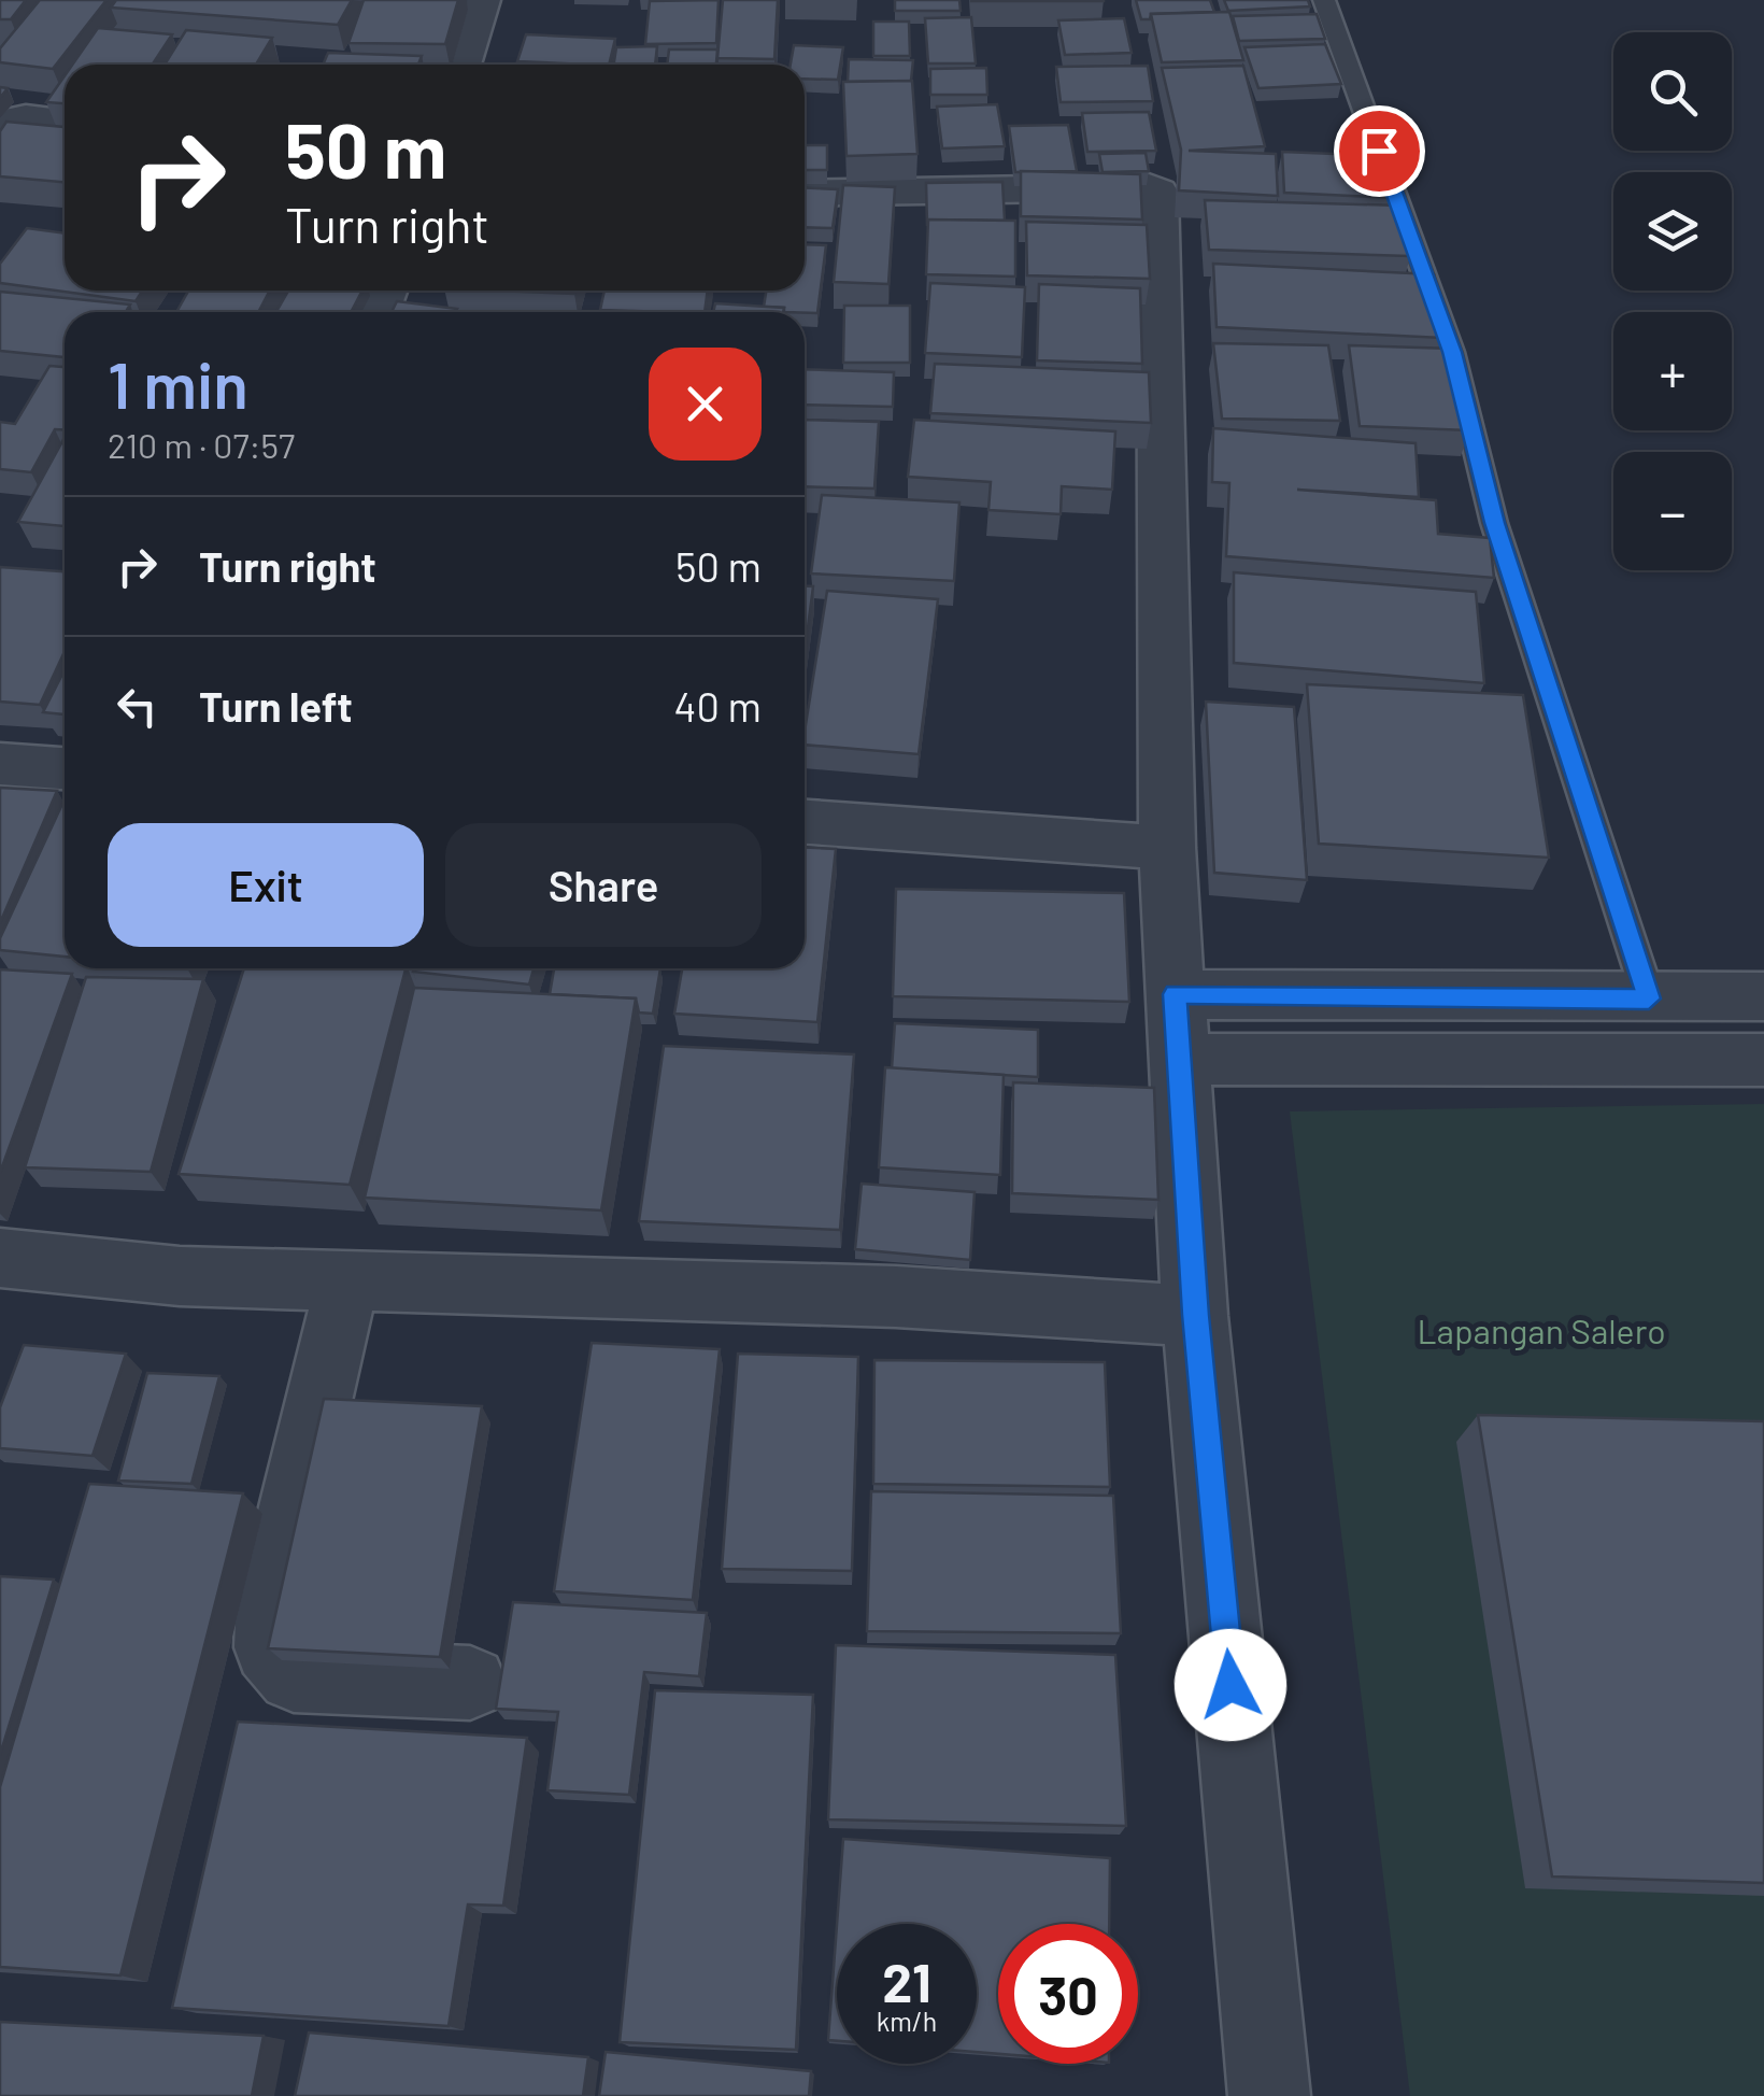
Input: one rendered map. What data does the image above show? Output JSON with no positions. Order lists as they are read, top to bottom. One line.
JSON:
{"parks":["Lapangan Salero"],"page":{"map_buttons":["+","−"],"turn":["50 m","Turn right"],"heading":["1 min","210 m · 07:57"],"list":[{"name":"Turn right","value":"50 m"},{"name":"Turn left","value":"40 m"}],"buttons":["Exit","Share"],"speed":"21 km/h","limit":"30"}}
